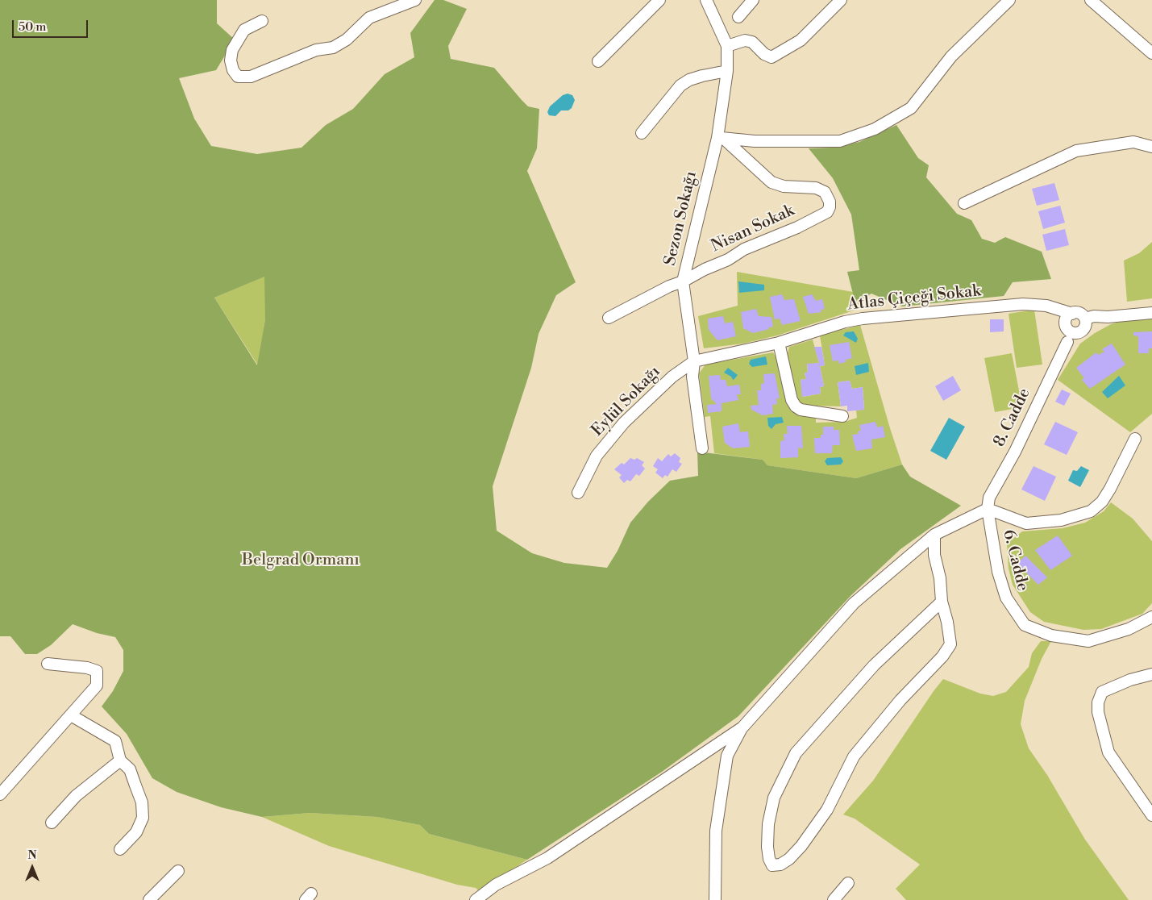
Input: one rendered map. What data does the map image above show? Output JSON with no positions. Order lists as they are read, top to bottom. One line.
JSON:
{"streets":{"street":["Sezon Sokağı","Nisan Sokak","Atlas Çiçeği Sokak","Eylül Sokağı","8. Cadde","6. Cadde"]},"crossings":[["Sezon Sokağı","Nisan Sokak"],["Sezon Sokağı","Atlas Çiçeği Sokak"],["Sezon Sokağı","Eylül Sokağı"],["Atlas Çiçeği Sokak","Eylül Sokağı"],["8. Cadde","6. Cadde"]],"parks":["Belgrad Ormanı"],"scale_bar":"50 m","north":"top"}
